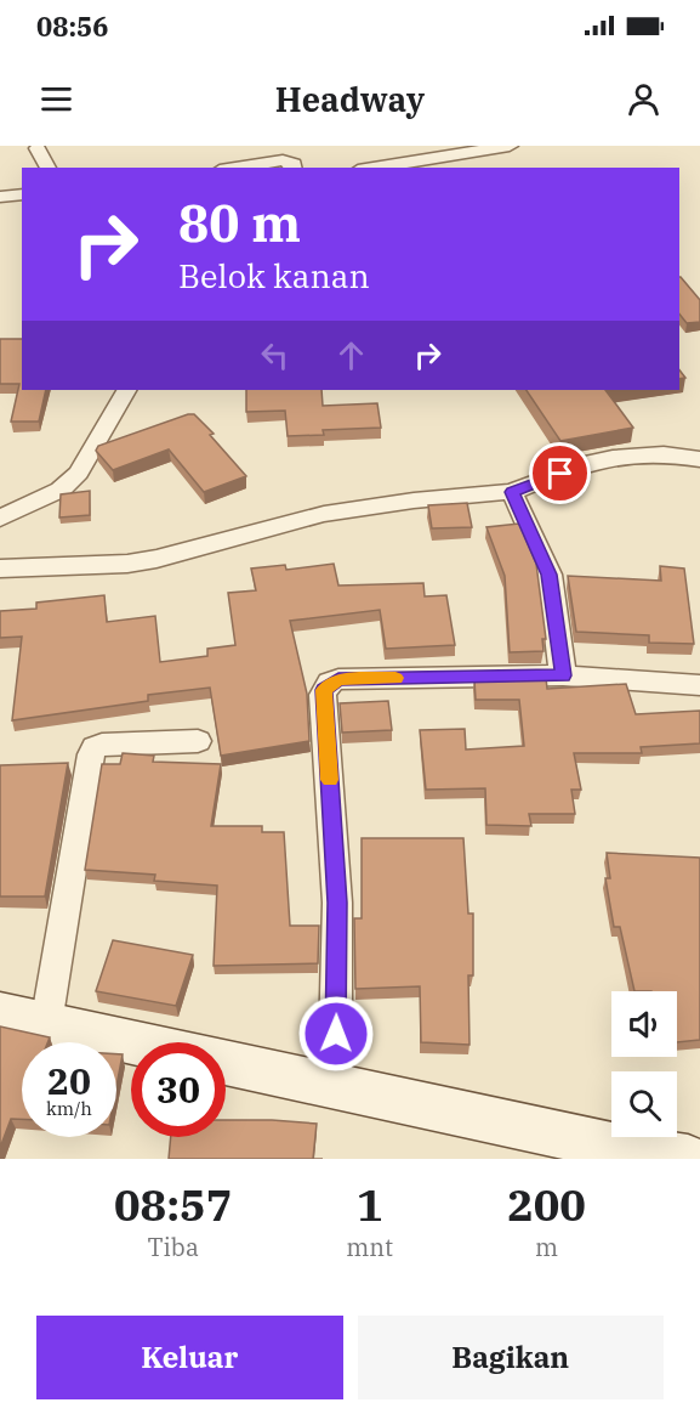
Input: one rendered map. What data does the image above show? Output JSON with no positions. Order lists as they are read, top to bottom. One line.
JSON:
{"page":{"status":"08:56","header":"Headway","turn":["80 m","Belok kanan"],"speed":"20 km/h","limit":"30","eta":["08:57","Tiba","1","mnt","200","m"],"buttons":["Keluar","Bagikan"]}}
